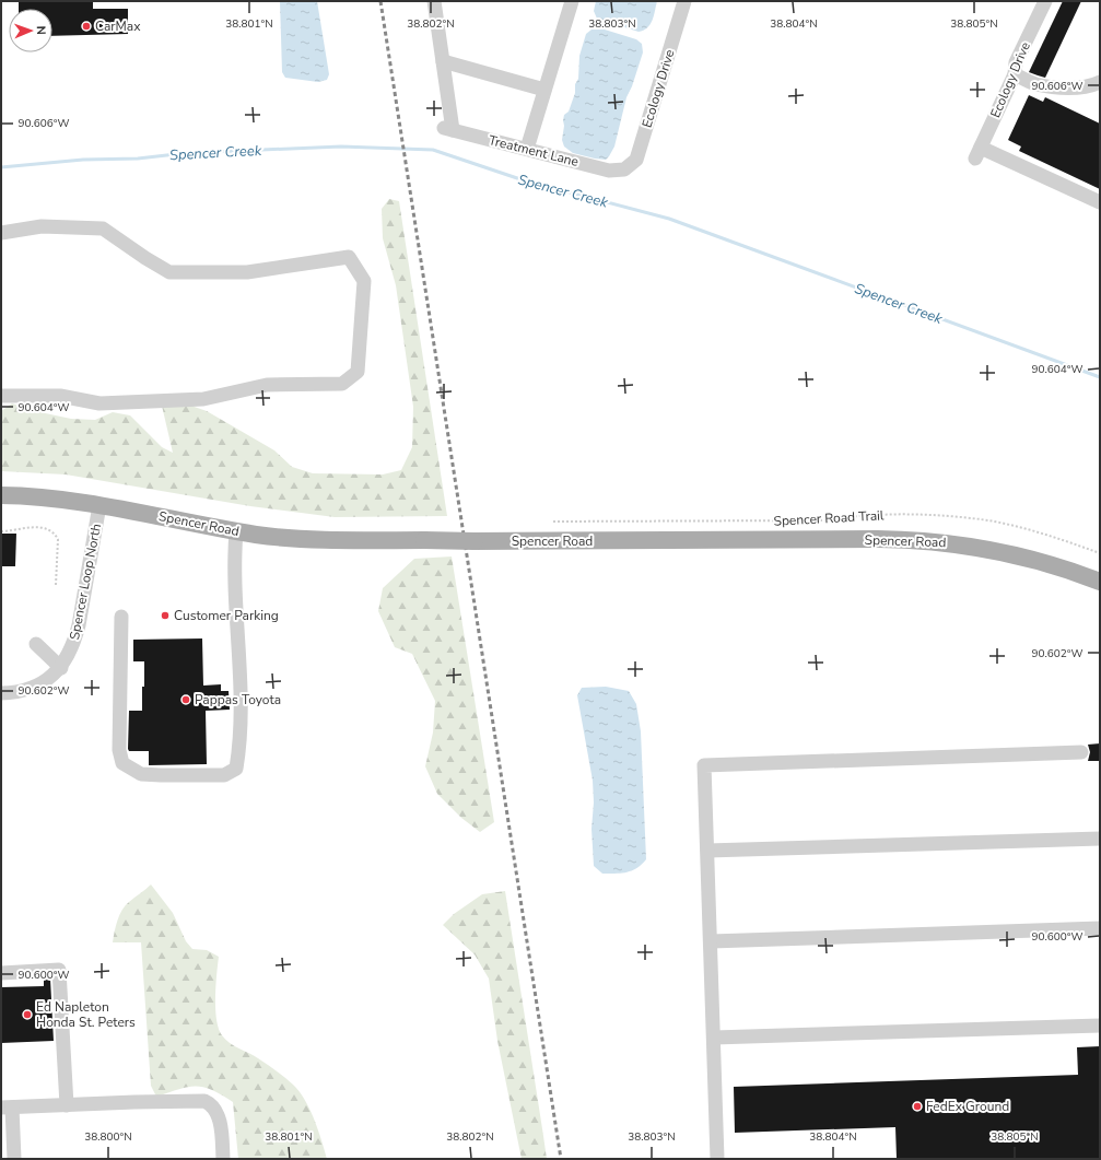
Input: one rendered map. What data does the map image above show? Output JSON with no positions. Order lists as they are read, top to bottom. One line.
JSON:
{"streets":{"main road":["Spencer Road"],"street":["Ecology Drive","Treatment Lane","Spencer Loop North"],"path":["Spencer Road Trail"]},"crossings":[["Ecology Drive","Treatment Lane"],["Spencer Road","Spencer Loop North"]],"water":["Spencer Creek"],"places":["CarMax","Customer Parking","Pappas Toyota","Ed Napleton Honda St. Peters","FedEx Ground"],"north":"right","coordinates":["38.801°N","38.802°N","38.803°N","38.804°N","38.805°N","90.606°W","90.604°W","90.602°W","90.600°W","38.800°N"]}
